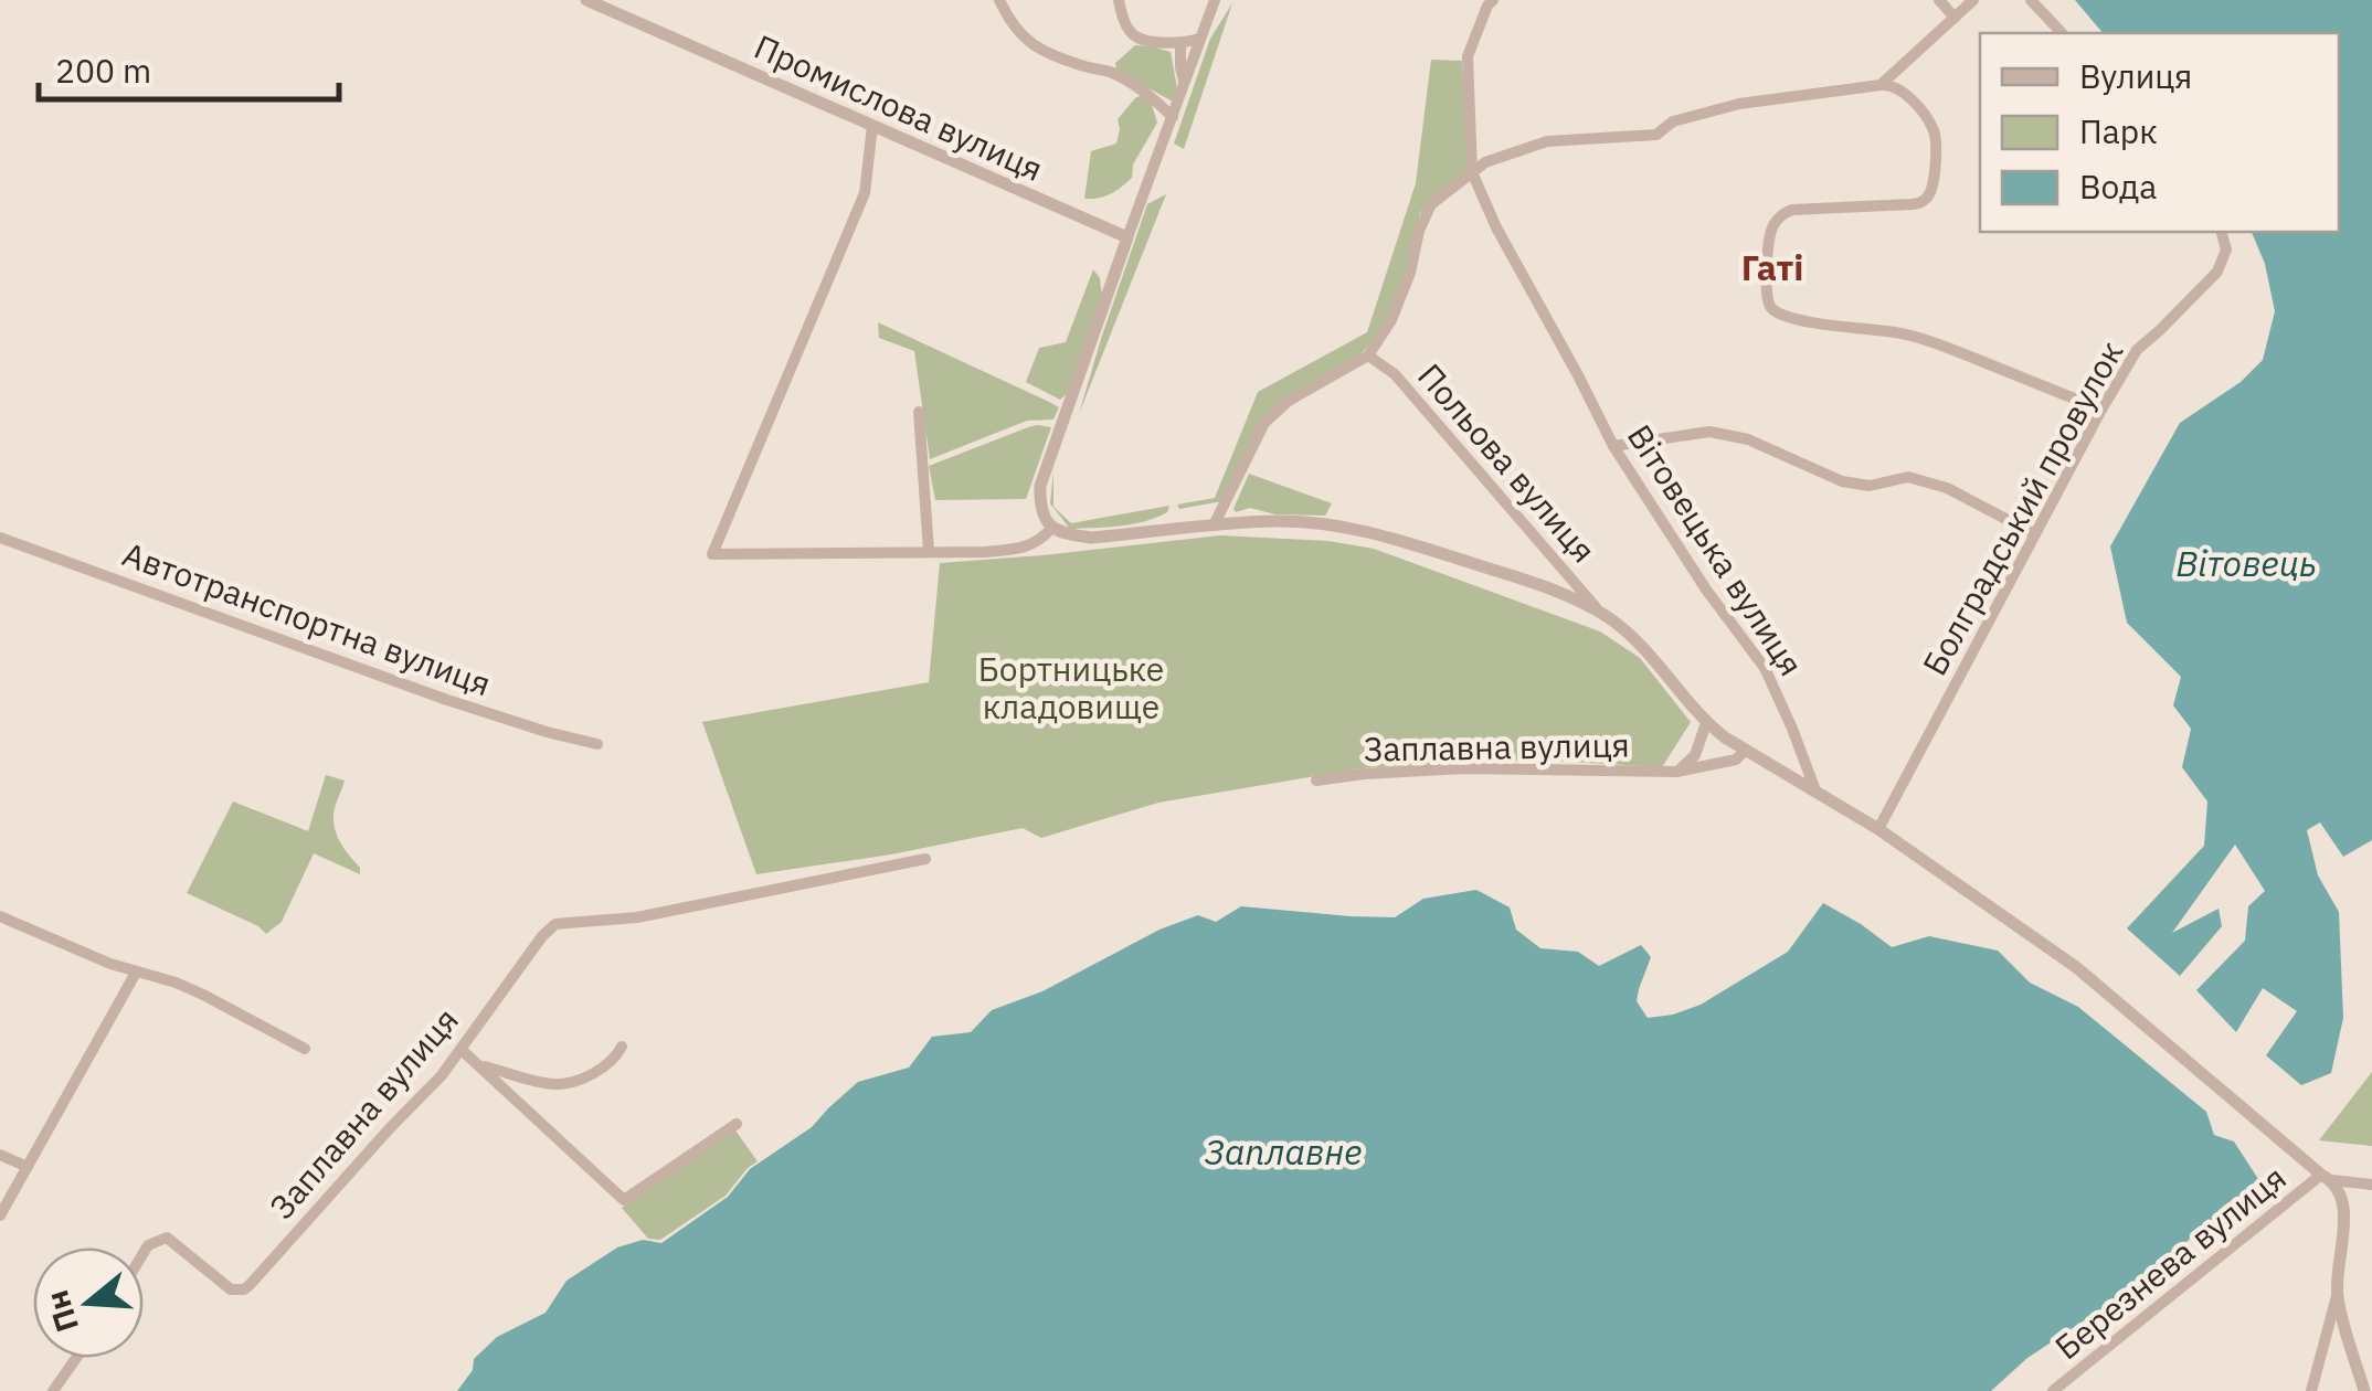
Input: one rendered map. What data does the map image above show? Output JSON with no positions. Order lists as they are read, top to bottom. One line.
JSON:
{"streets":{"street":["Промислова вулиця","Польова вулиця","Болградський провулок","Вітовецька вулиця","Автотранспортна вулиця","Заплавна вулиця","Березнева вулиця"]},"districts":["Гаті"],"water":["Вітовець","Заплавне"],"parks":["Бортницьке кладовище"],"legend":["Вулиця","Парк","Вода"],"scale_bar":"200 m","north":"left"}
